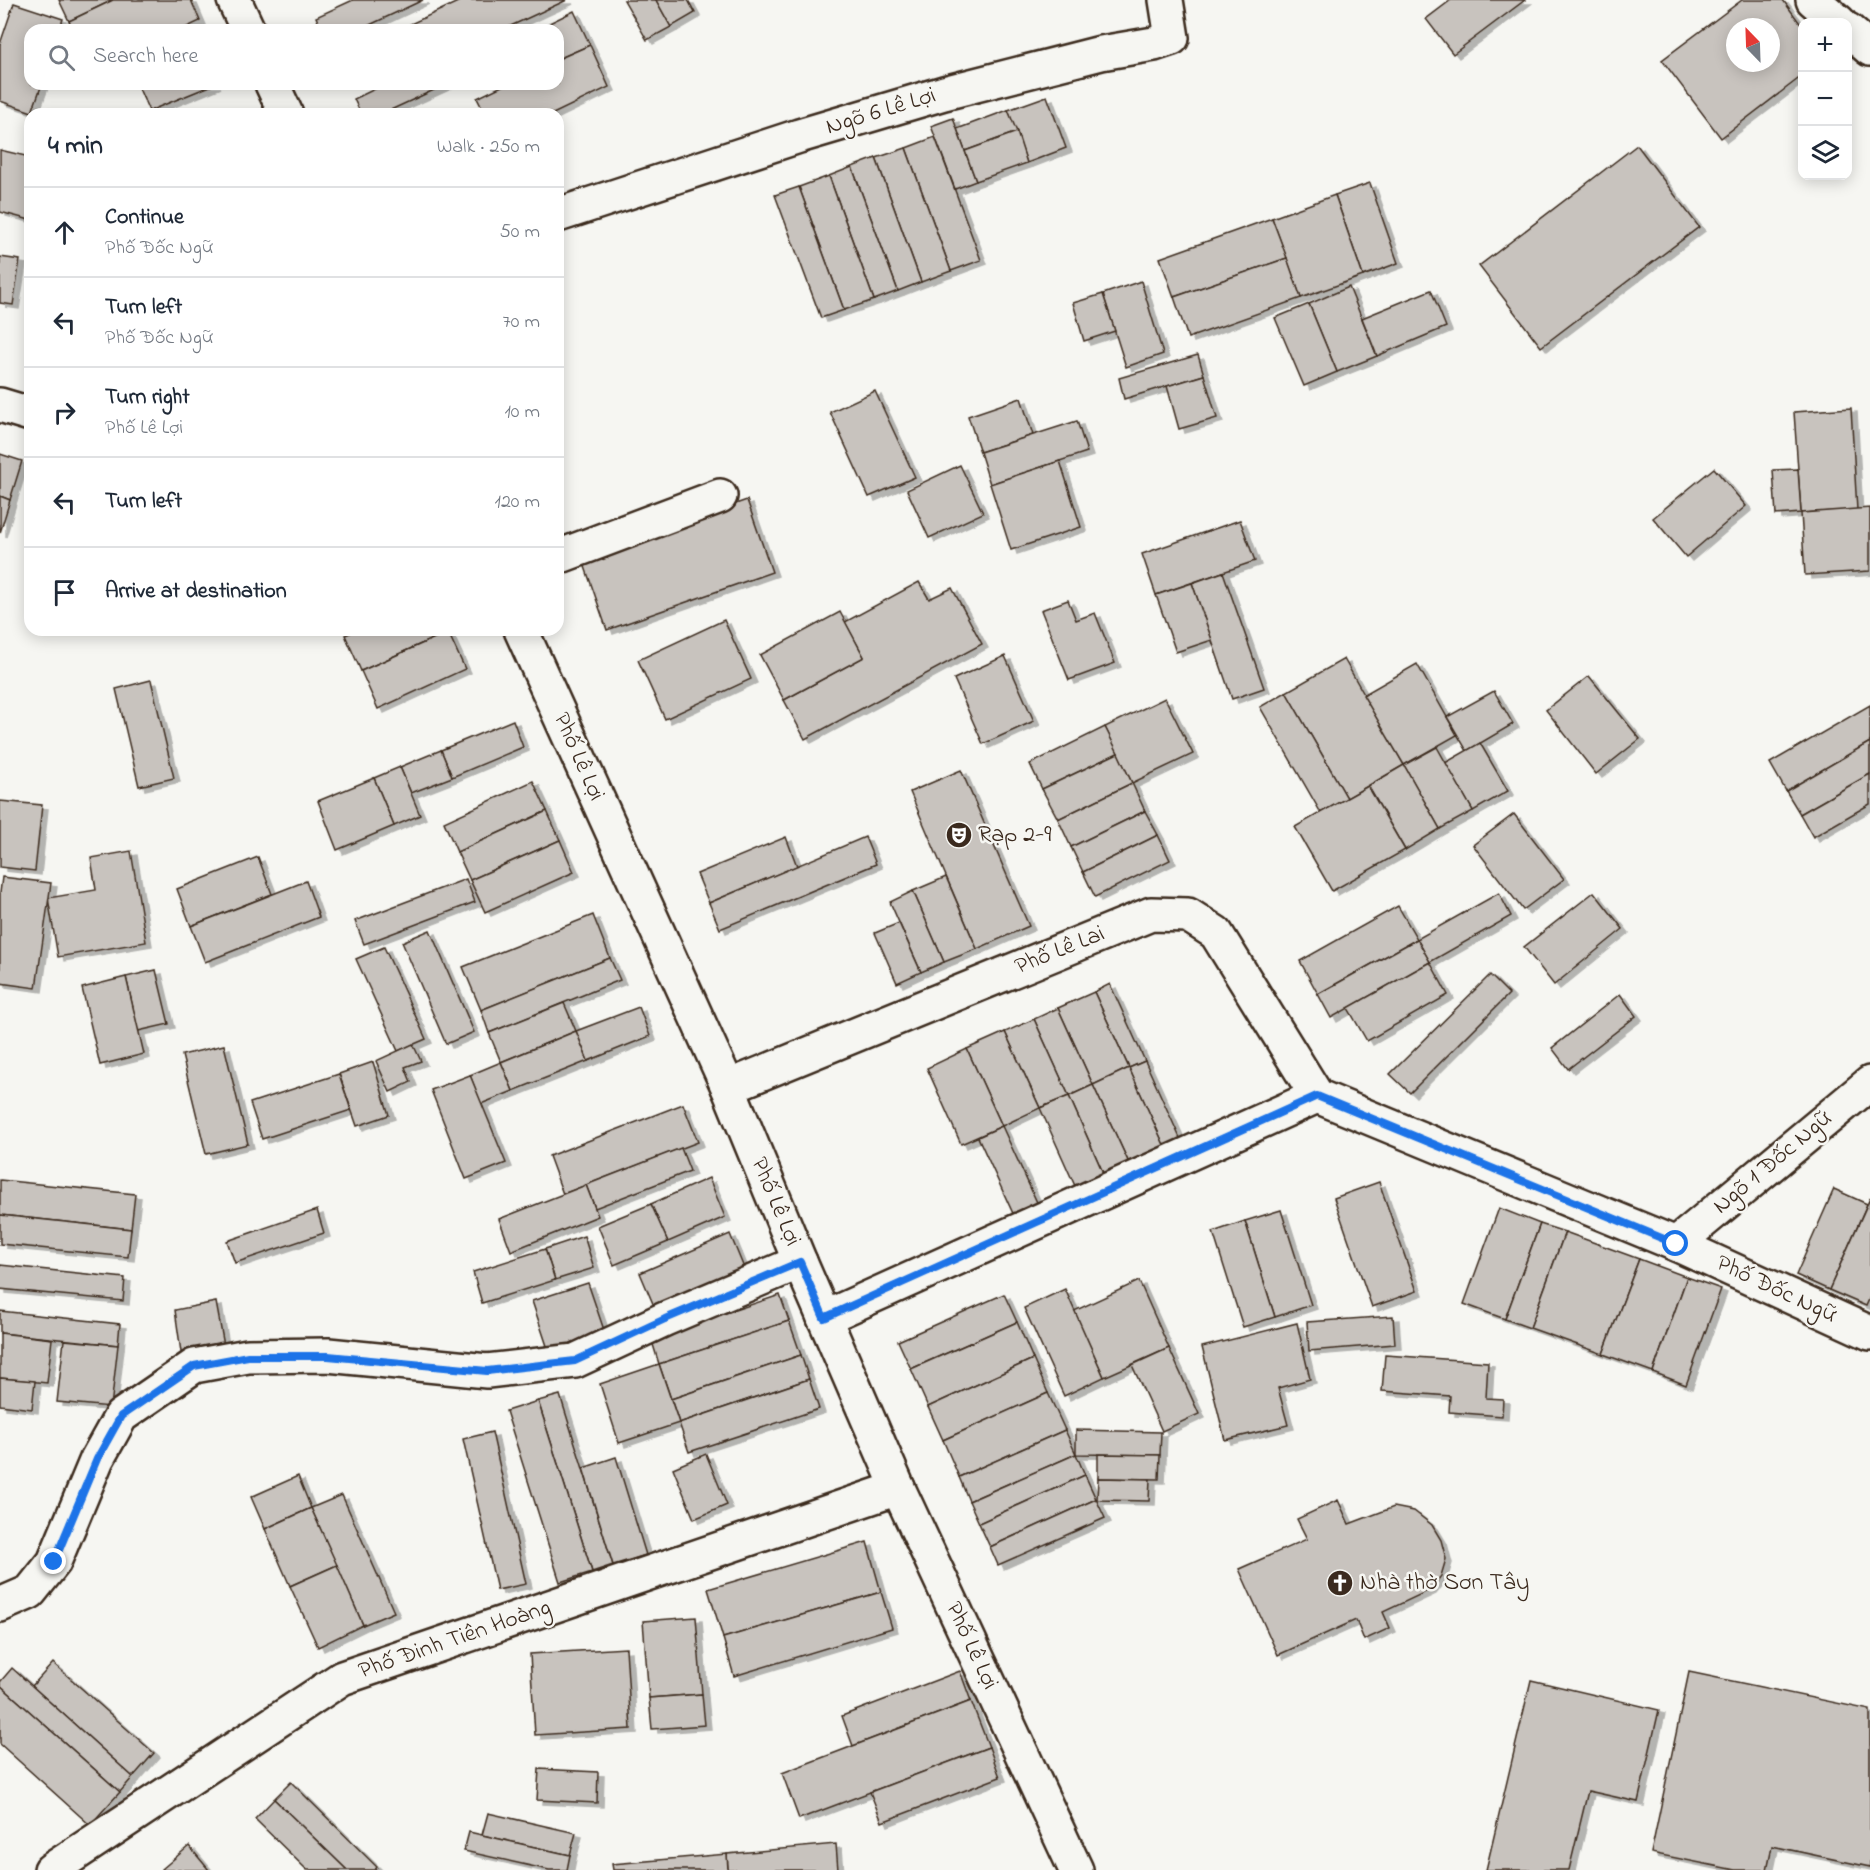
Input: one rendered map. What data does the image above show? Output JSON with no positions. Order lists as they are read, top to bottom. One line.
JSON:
{"streets":{"main road":["Ngõ 6 Lê Lợi","Phố Lê Lợi","Phố Lê Lai","Ngõ 1 Đốc Ngữ","Phố Đốc Ngữ","Phố Đinh Tiên Hoàng"]},"crossings":[["Phố Lê Lợi","Phố Lê Lai"],["Phố Lê Lợi","Phố Đinh Tiên Hoàng"],["Phố Lê Lai","Phố Đốc Ngữ"],["Ngõ 1 Đốc Ngữ","Phố Đốc Ngữ"]],"places":{"theatre":["Rạp 2-9"],"church":["Nhà thờ Sơn Tây"]},"north":"top left","page":{"map_buttons":["+","−"],"search":"Search here","heading":["4 min","Walk · 250 m"],"list":[["Continue","Phố Đốc Ngữ","50 m"],["Turn left","Phố Đốc Ngữ","70 m"],["Turn right","Phố Lê Lợi","10 m"],["Turn left","120 m"],"Arrive at destination"]}}
